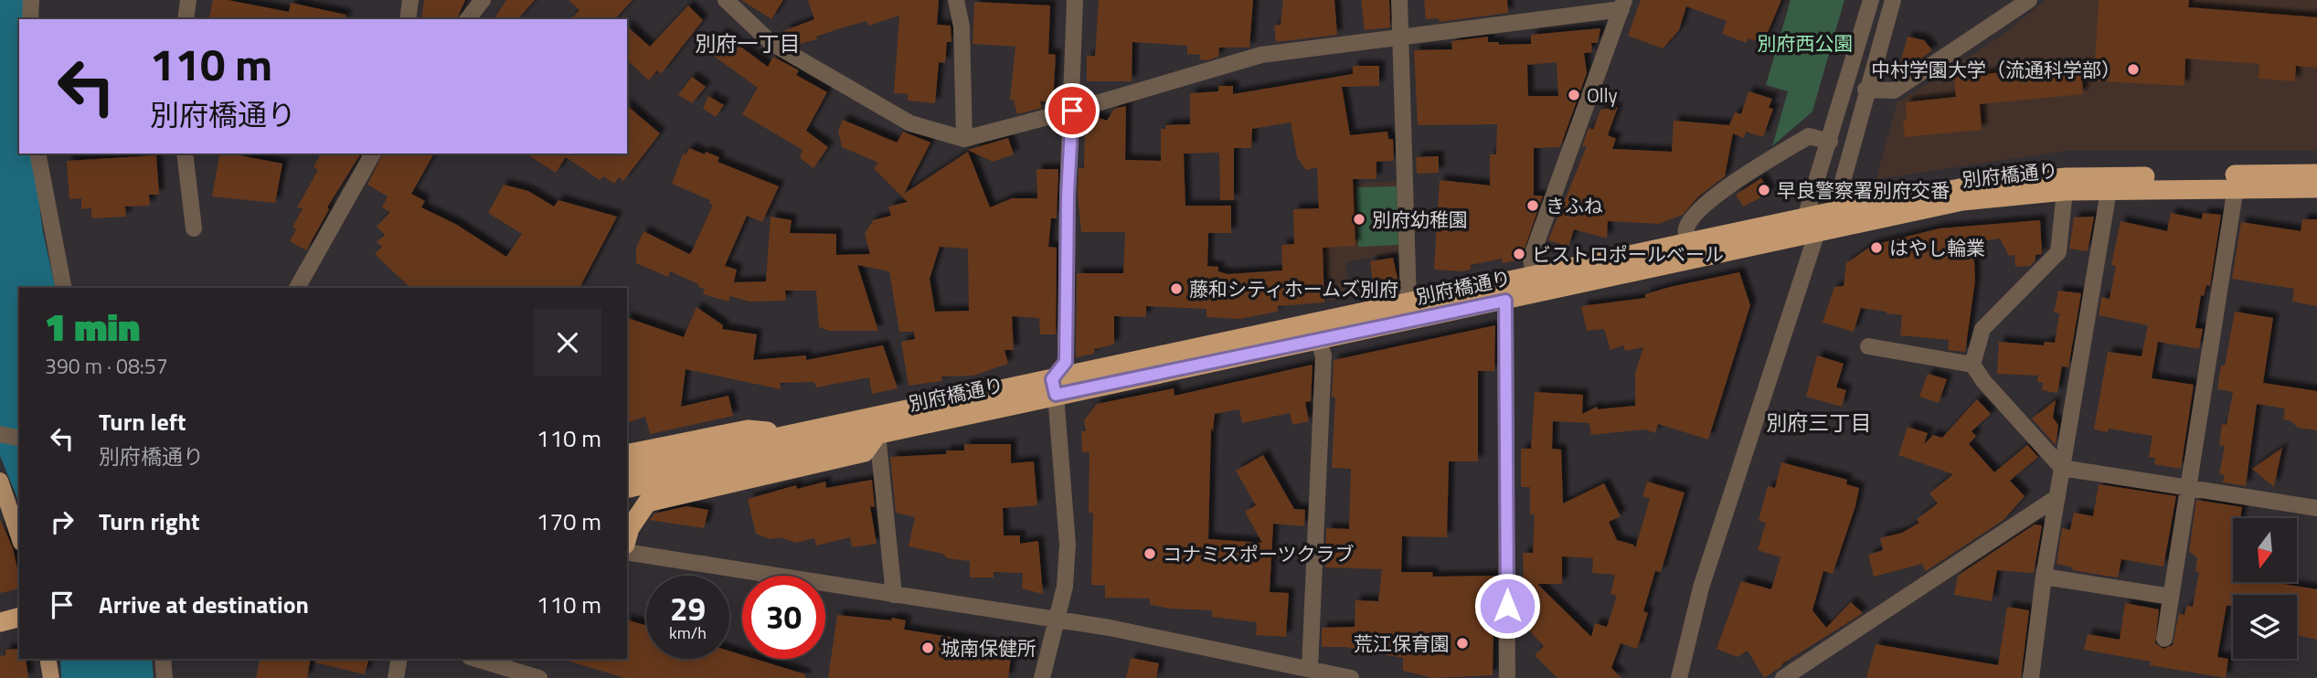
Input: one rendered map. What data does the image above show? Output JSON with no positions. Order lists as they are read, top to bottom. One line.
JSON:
{"streets":{"highway":["別府橋通り"]},"districts":["別府一丁目","別府三丁目"],"parks":["別府西公園"],"places":["中村学園大学（流通科学部）","Olly","早良警察署別府交番","きふね","別府幼稚園","はやし輪業","ビストロポールべール","藤和シティホームズ別府","コナミスポーツクラブ","荒江保育園","城南保健所"],"north":"bottom","page":{"turn":["110 m","別府橋通り"],"heading":["1 min","390 m · 08:57"],"list":[{"name":"Turn left","note":"別府橋通り","value":"110 m"},{"name":"Turn right","value":"170 m"},{"name":"Arrive at destination","value":"110 m"}],"speed":"29 km/h","limit":"30"}}
